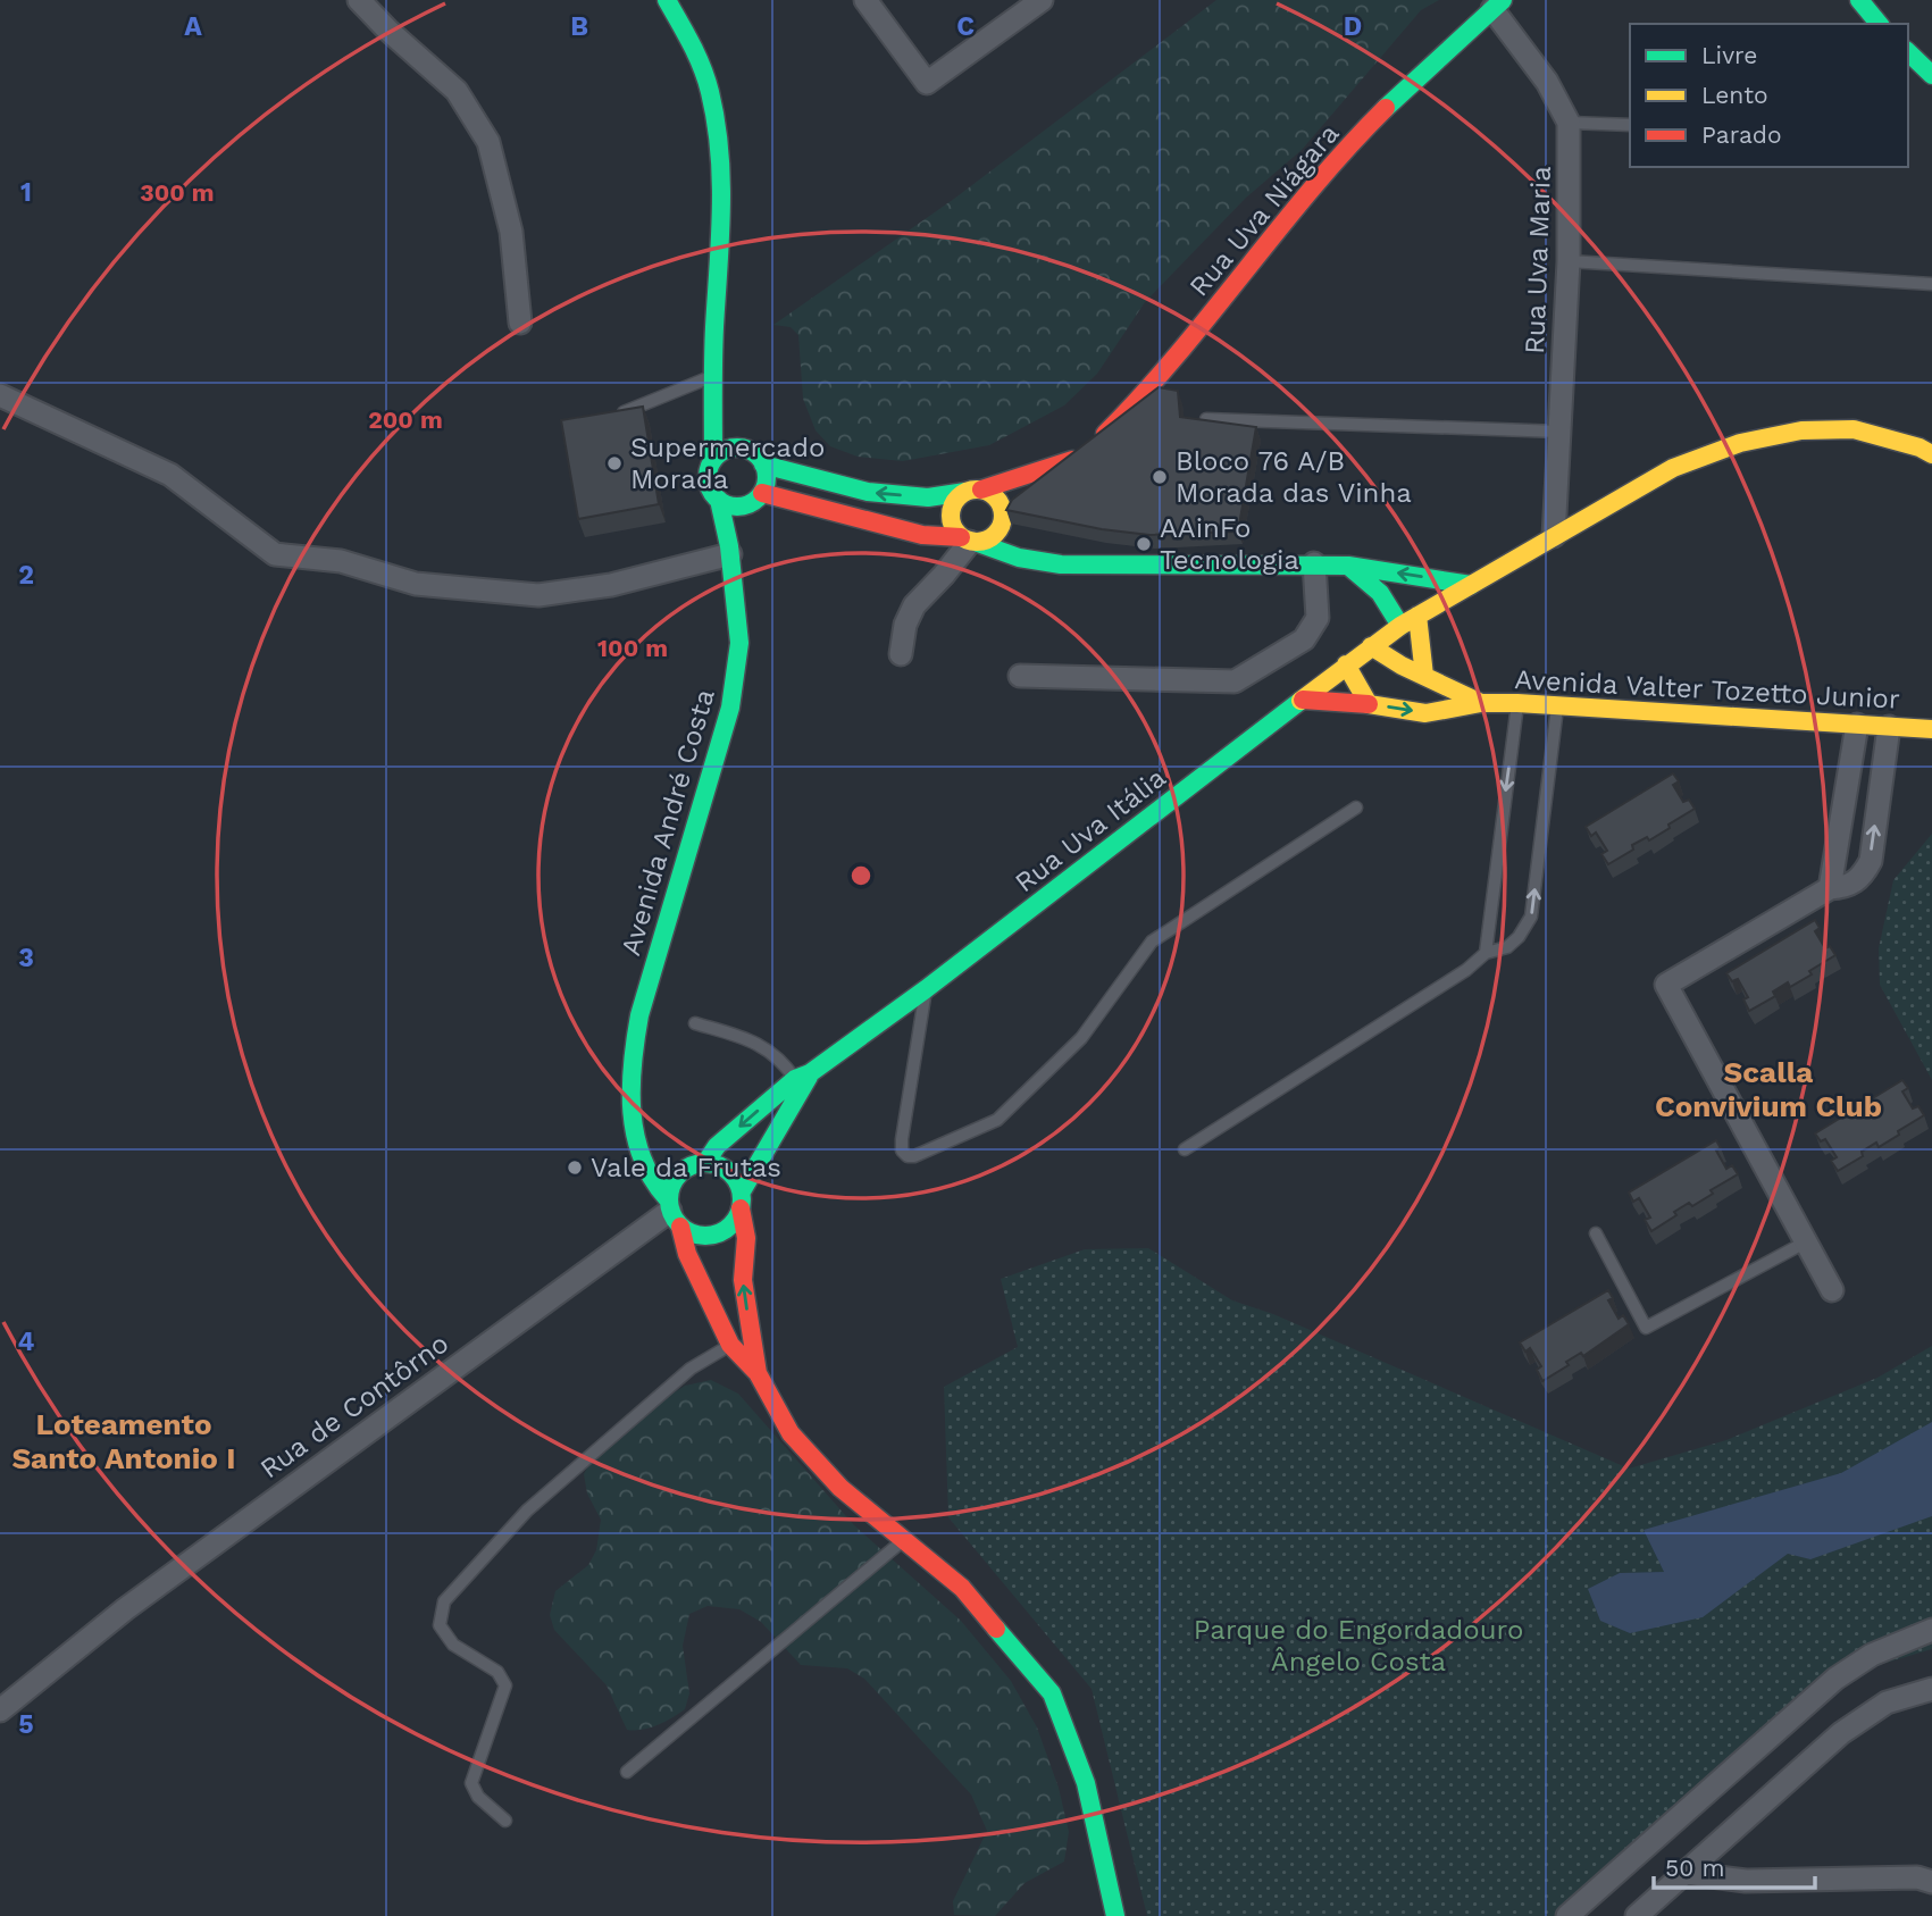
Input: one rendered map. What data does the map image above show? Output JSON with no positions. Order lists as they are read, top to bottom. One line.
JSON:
{"streets":{"main road":["Rua Uva Niágara","Avenida Valter Tozetto Junior","Avenida André Costa","Rua Uva Itália"],"street":["Rua Uva Maria","Rua de Contôrno"]},"crossings":[["Rua Uva Niágara","Rua Uva Maria"],["Rua Uva Niágara","Avenida André Costa"],["Rua Uva Maria","Rua Uva Itália"],["Avenida Valter Tozetto Junior","Rua Uva Itália"],["Avenida André Costa","Rua Uva Itália"],["Avenida André Costa","Rua de Contôrno"],["Rua Uva Itália","Rua de Contôrno"]],"districts":["Scalla Convivium Club","Loteamento Santo Antonio I"],"parks":["Parque do Engordadouro Ângelo Costa"],"places":["Supermercado Morada","Bloco 76 A/B Morada das Vinha","AAinFo Tecnologia","Vale da Frutas"],"legend":["Livre","Lento","Parado"],"scale_bar":"50 m","grid":{"columns":["A","B","C","D"],"rows":["1","2","3","4","5"]},"rings":["300 m","200 m","100 m"]}
